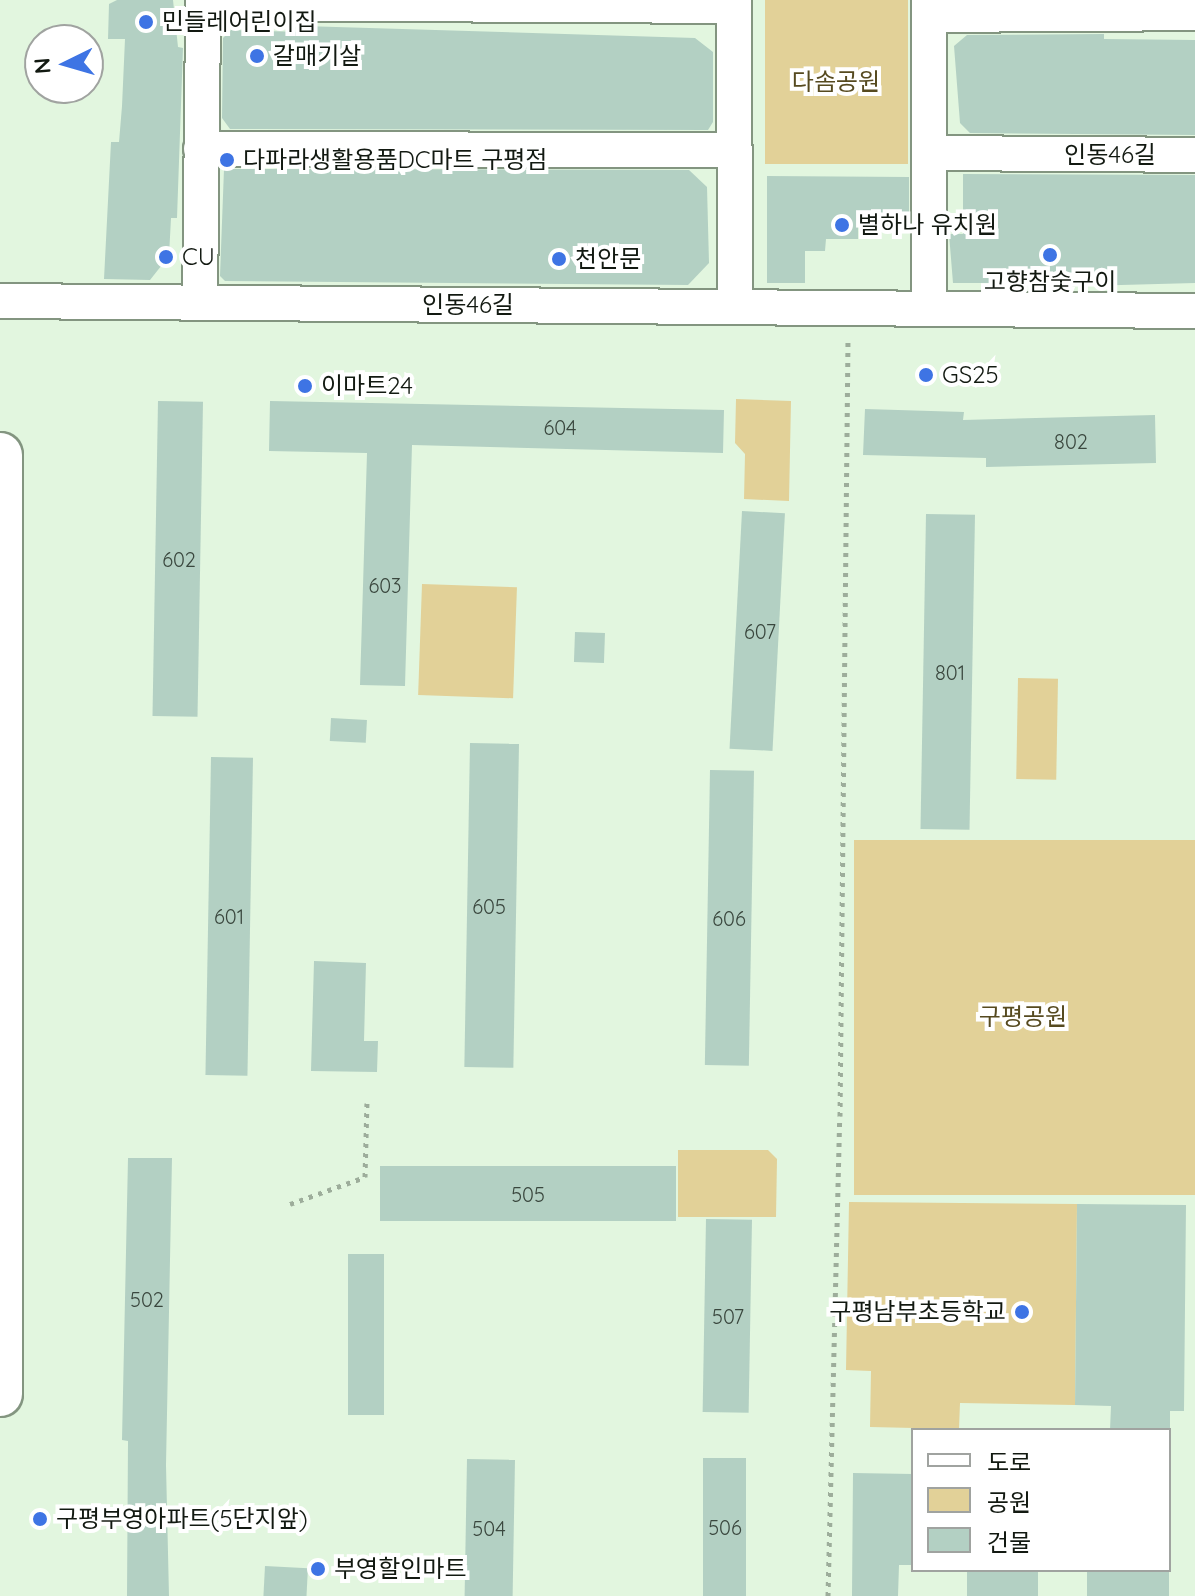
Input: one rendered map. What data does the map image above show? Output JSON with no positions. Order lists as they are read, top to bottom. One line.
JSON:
{"streets":{"street":["인동46길"]},"parks":["다솜공원","구평공원"],"places":["민들레어린이집","갈매기살","다파라생활용품DC마트 구평점","별하나 유치원","고향참숯구이","CU","천안문","GS25","이마트24","구평남부초등학교","구평부영아파트(5단지앞)","부영할인마트"],"house_numbers":["604","802","602","603","607","801","605","601","606","505","502","507","506","504"],"legend":["도로","공원","건물"],"north":"left"}
